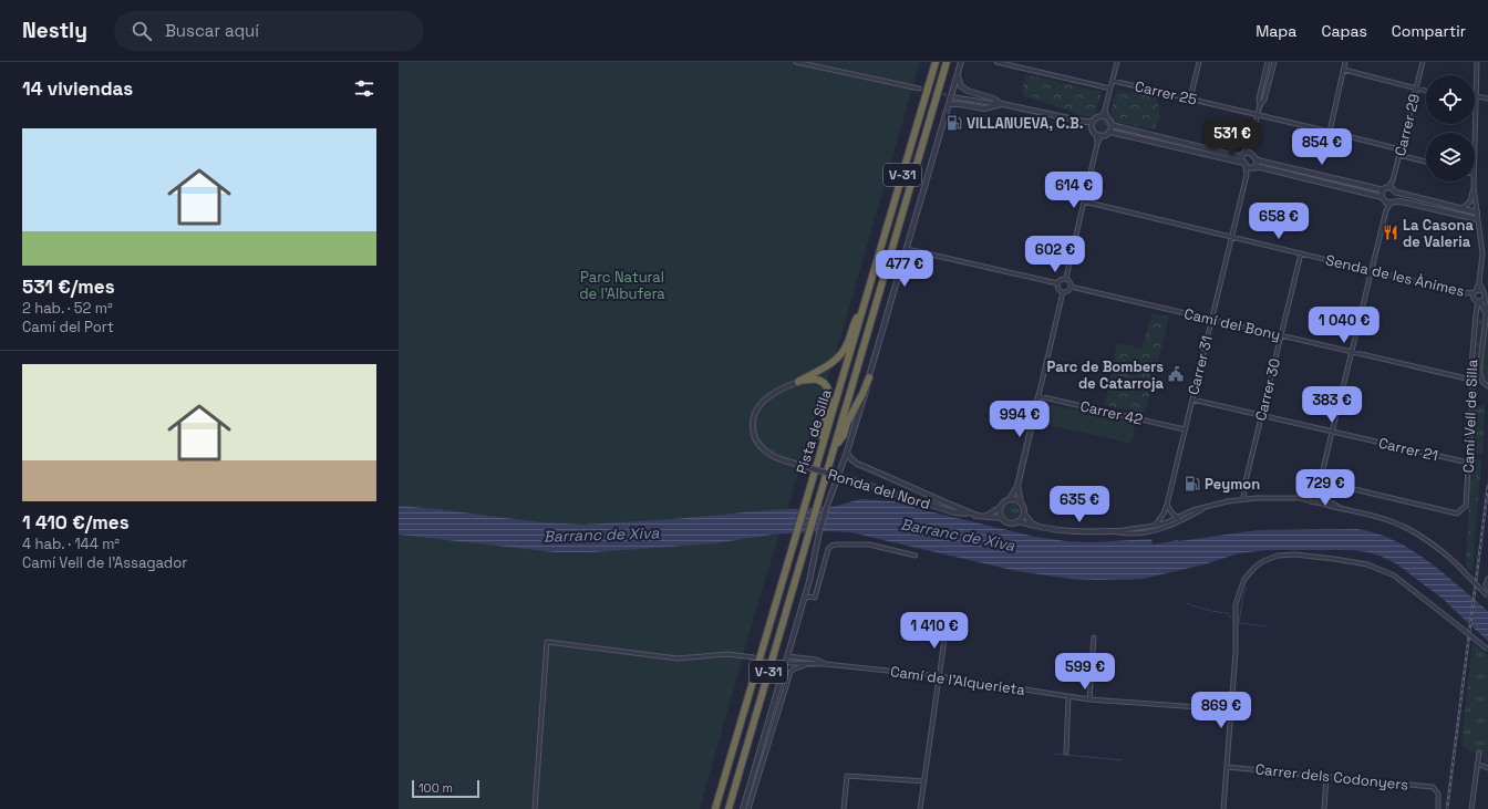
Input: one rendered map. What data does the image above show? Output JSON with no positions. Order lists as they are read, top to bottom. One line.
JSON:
{"streets":{"highway":["V-31","Pista de Silla"],"street":["Carrer 25","Carrer 29","Senda de les Ànimes","Camí del Bony","Carrer 31","Carrer 30","Carrer 42","Camí Vell de Silla","Carrer 21","Ronda del Nord","Camí de l'Alquerieta","Carrer dels Codonyers"]},"crossings":[["Carrer 25","Carrer 29"],["Senda de les Ànimes","Carrer 31"],["Senda de les Ànimes","Carrer 30"],["Senda de les Ànimes","Camí Vell de Silla"],["Camí del Bony","Carrer 31"],["Camí del Bony","Carrer 30"],["Camí del Bony","Camí Vell de Silla"],["Carrer 31","Carrer 42"],["Carrer 31","Carrer 21"],["Carrer 30","Carrer 21"],["Camí Vell de Silla","Carrer 21"]],"water":["Barranc de Xiva"],"parks":["Parc Natural de l'Albufera"],"places":{"fuel station":["VILLANUEVA, C.B.","Peymon"],"restaurant":["La Casona de Valeria"],"public building":["Parc de Bombers de Catarroja"]},"scale_bar":"100 m","page":{"header":"Nestly","search":"Buscar aquí","nav":["Mapa","Capas","Compartir"],"heading":"14 viviendas","list":[{"name":"531 €/mes","note":"2 hab. · 52 m² · Camí del Port"},{"name":"1 410 €/mes","note":"4 hab. · 144 m² · Camí Vell de l'Assagador"}],"price":["531 €","854 €","614 €","658 €","602 €","477 €","1 040 €","383 €","994 €","729 €","635 €","1 410 €","599 €","869 €"],"scale":"100 m"}}
